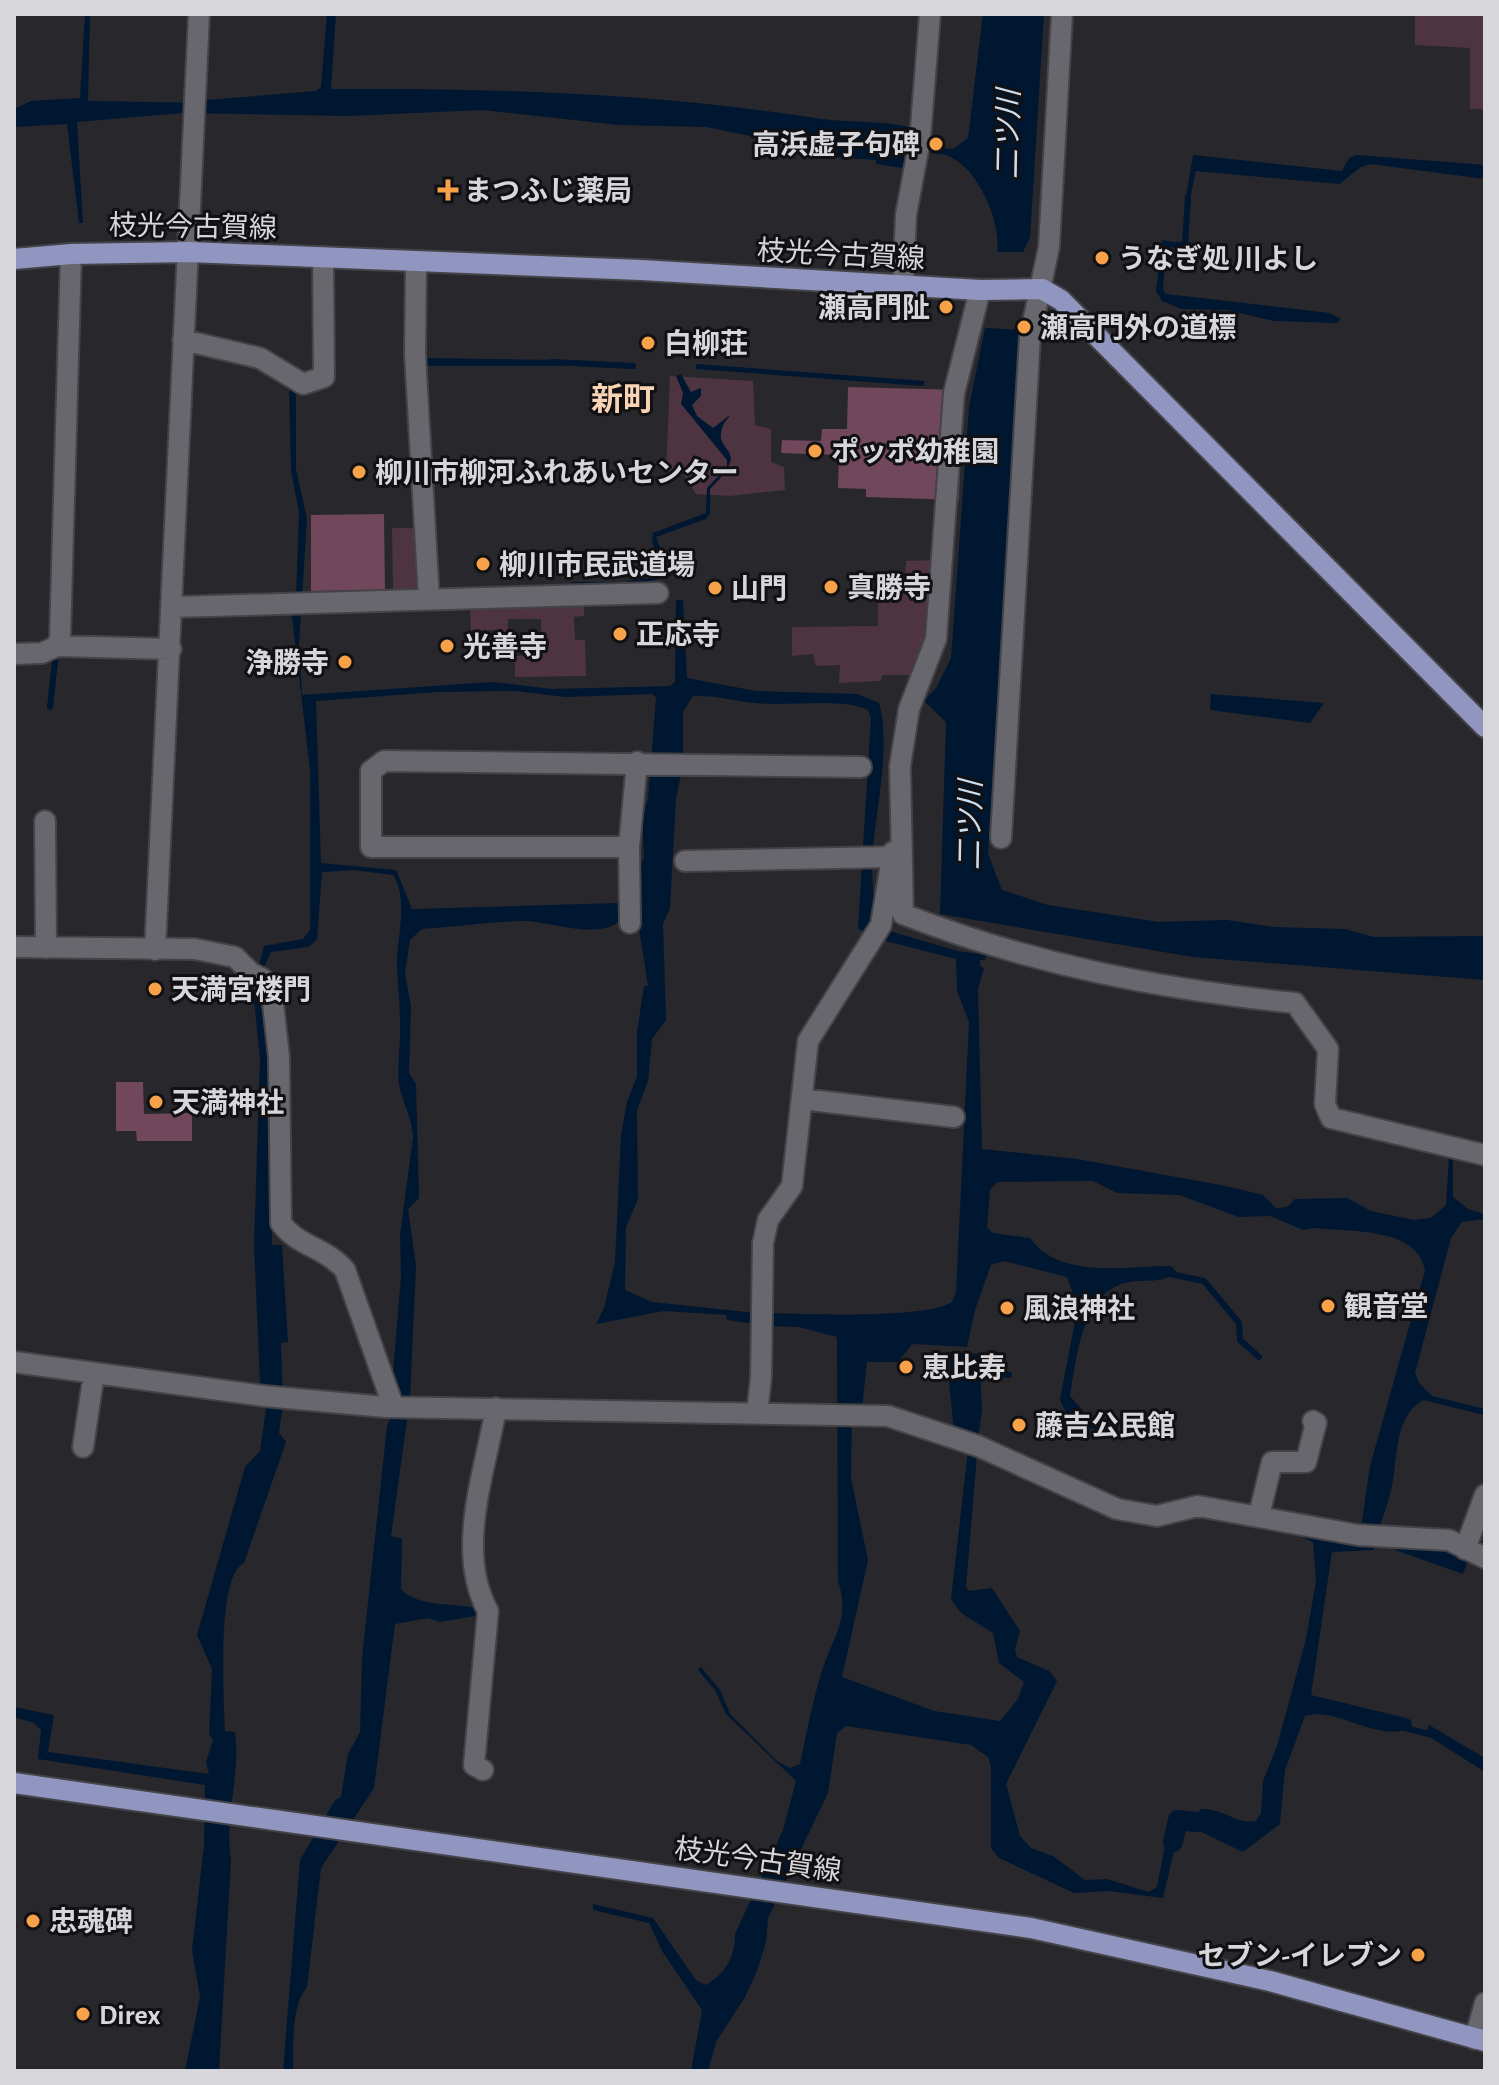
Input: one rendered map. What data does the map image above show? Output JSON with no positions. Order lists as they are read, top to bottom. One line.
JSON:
{"streets":{"main road":["枝光今古賀線"]},"districts":["新町"],"water":["二ツ川"],"places":{"other":["高浜虚子句碑","うなぎ処 川よし","瀬高門阯","瀬高門外の道標","白柳荘","ポッポ幼稚園","柳川市柳河ふれあいセンター","柳川市民武道場","真勝寺","山門","正応寺","光善寺","浄勝寺","天満宮楼門","天満神社","観音堂","風浪神社","恵比寿","藤吉公民館","忠魂碑","セブン-イレブン","Direx"],"health":["まつふじ薬局"]}}
